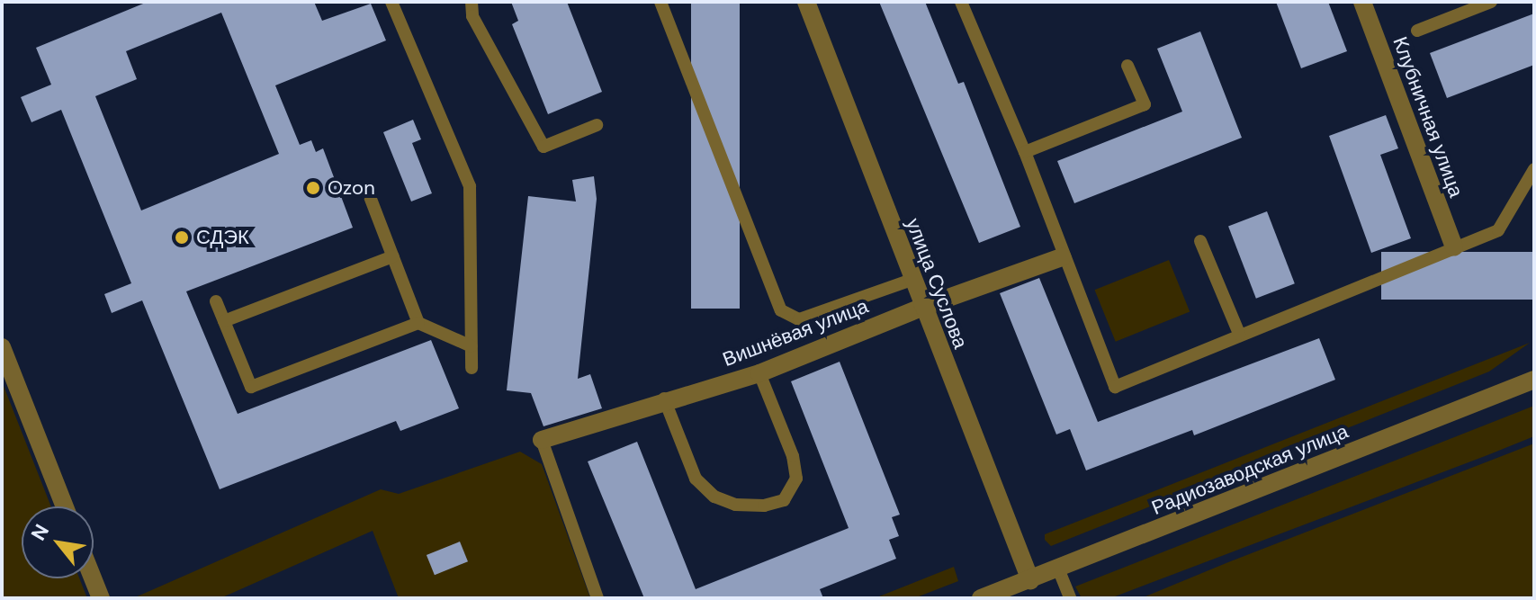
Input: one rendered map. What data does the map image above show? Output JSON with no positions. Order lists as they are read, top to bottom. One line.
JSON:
{"streets":{"street":["Клубничная улица","улица Суслова","Вишнёвая улица","Радиозаводская улица"]},"crossings":[["улица Суслова","Вишнёвая улица"],["улица Суслова","Радиозаводская улица"]],"places":["Ozon","СДЭК"],"north":"top left"}
